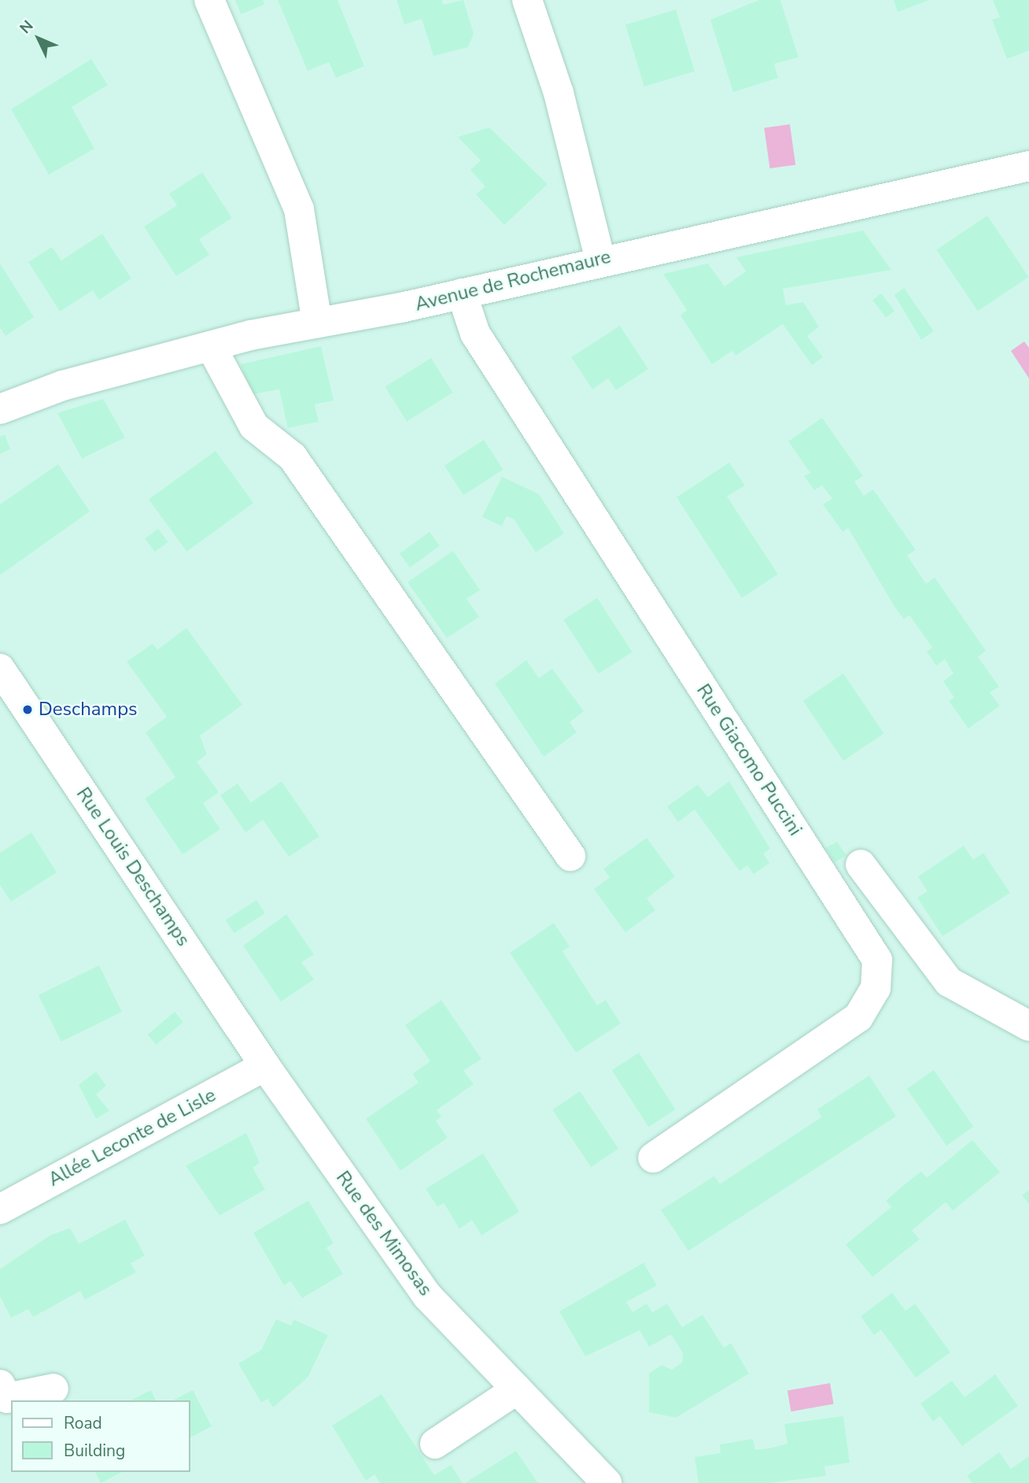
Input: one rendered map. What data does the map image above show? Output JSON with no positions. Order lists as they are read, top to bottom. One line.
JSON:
{"streets":{"street":["Avenue de Rochemaure","Rue Giacomo Puccini","Rue Louis Deschamps","Allée Leconte de Lisle","Rue des Mimosas"]},"crossings":[["Avenue de Rochemaure","Rue Giacomo Puccini"],["Rue Louis Deschamps","Allée Leconte de Lisle"],["Rue Louis Deschamps","Rue des Mimosas"],["Allée Leconte de Lisle","Rue des Mimosas"]],"places":["Deschamps"],"legend":["Road","Building"],"north":"top left"}
